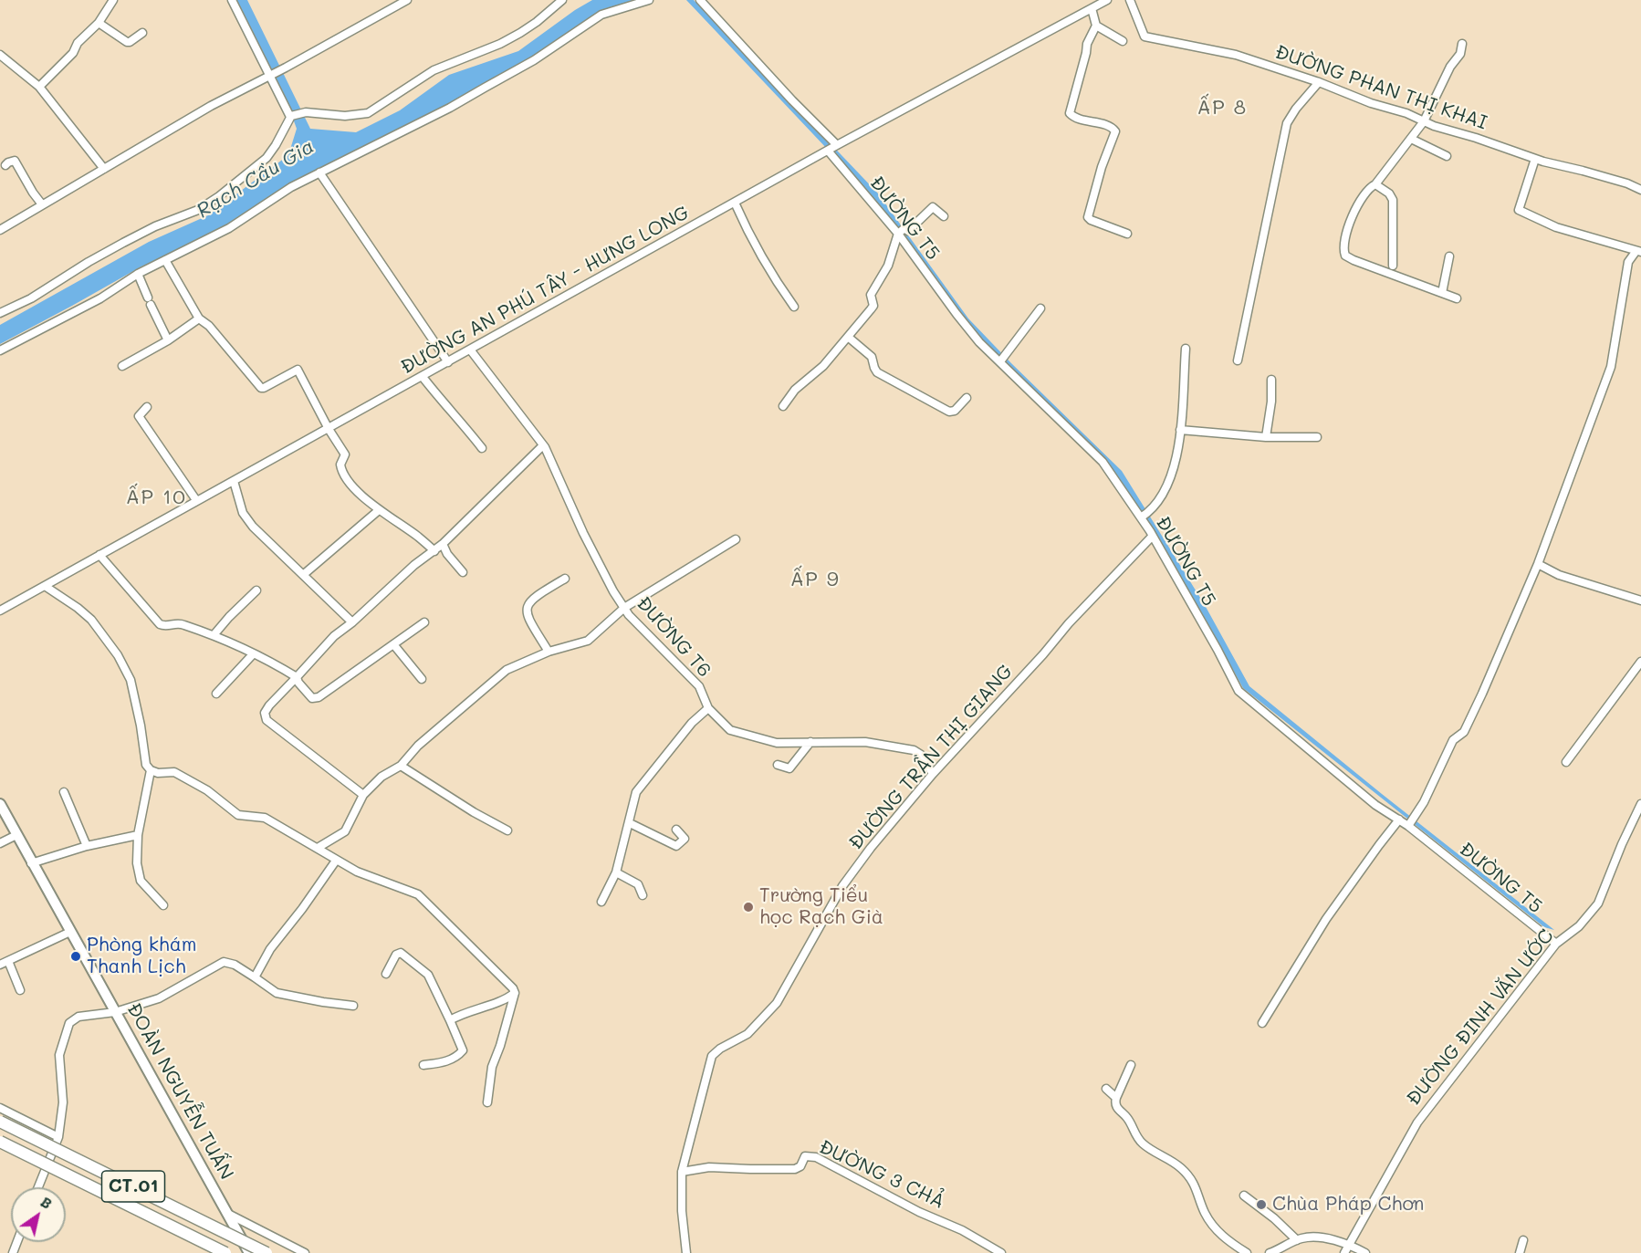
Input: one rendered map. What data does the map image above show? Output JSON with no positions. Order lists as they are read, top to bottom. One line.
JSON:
{"streets":{"highway":["CT.01"],"main road":["ĐOÀN NGUYỄN TUẤN"],"street":["ĐƯỜNG PHAN THỊ KHAI","ĐƯỜNG T5","ĐƯỜNG AN PHÚ TÂY - HƯNG LONG","ĐƯỜNG T6","ĐƯỜNG TRẦN THỊ GIANG","ĐƯỜNG ĐINH VĂN ƯỚC","ĐƯỜNG 3 CHẢ"]},"crossings":[["ĐƯỜNG T5","ĐƯỜNG AN PHÚ TÂY - HƯNG LONG"],["ĐƯỜNG T5","ĐƯỜNG TRẦN THỊ GIANG"],["ĐƯỜNG T5","ĐƯỜNG ĐINH VĂN ƯỚC"],["ĐƯỜNG AN PHÚ TÂY - HƯNG LONG","ĐƯỜNG T6"],["ĐƯỜNG T6","ĐƯỜNG TRẦN THỊ GIANG"],["ĐƯỜNG TRẦN THỊ GIANG","ĐƯỜNG 3 CHẢ"]],"districts":["ẤP 8","ẤP 10","ẤP 9"],"water":["Rạch Cầu Gia"],"places":["Trường Tiểu học Rạch Già","Phòng khám Thanh Lịch","Chùa Pháp Chơn"],"north":"top right"}
